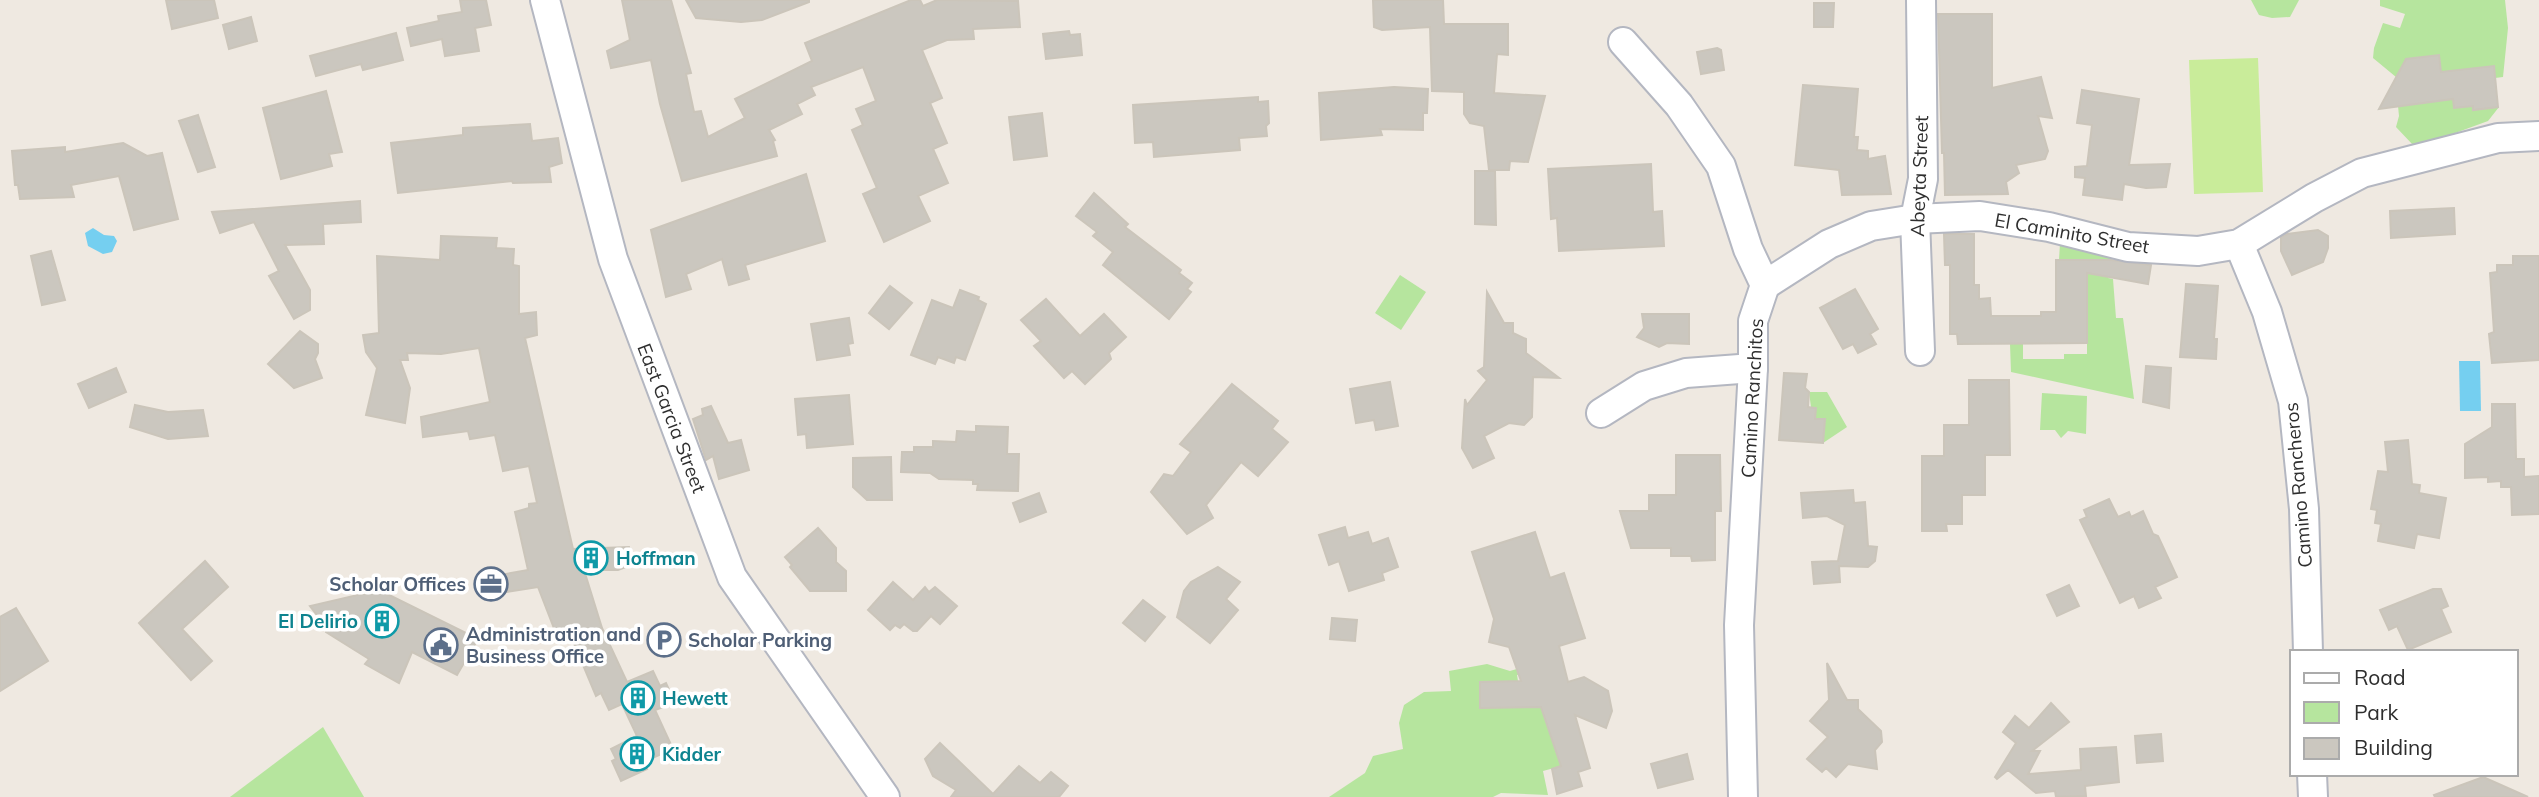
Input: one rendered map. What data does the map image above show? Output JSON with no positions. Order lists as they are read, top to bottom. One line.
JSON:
{"streets":{"street":["Abeyta Street","El Caminito Street","Camino Ranchitos","East Garcia Street","Camino Rancheros"]},"crossings":[["Abeyta Street","El Caminito Street"],["El Caminito Street","Camino Ranchitos"],["El Caminito Street","Camino Rancheros"]],"places":{"building":["Hoffman","El Delirio","Hewett","Kidder"],"office":["Scholar Offices"],"parking":["Scholar Parking"],"public building":["Administration and Business Office"]},"legend":["Road","Park","Building"]}
